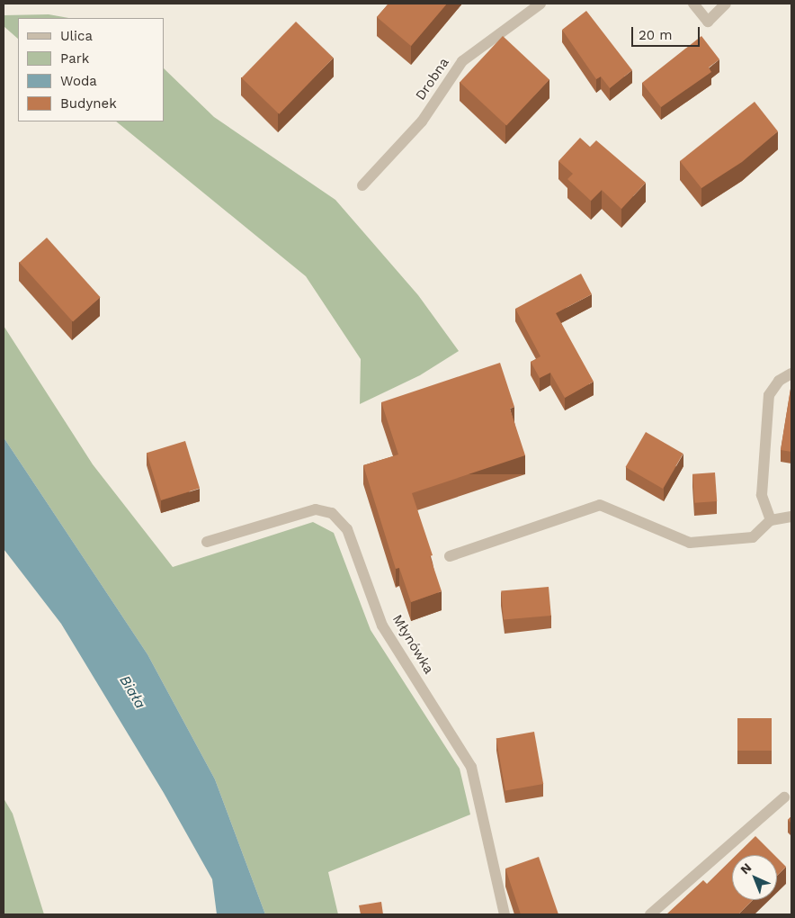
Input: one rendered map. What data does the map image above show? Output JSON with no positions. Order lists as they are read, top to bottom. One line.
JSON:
{"streets":{"street":["Drobna","Młynówka"]},"water":["Biała"],"legend":["Ulica","Park","Woda","Budynek"],"scale_bar":"20 m","north":"top left"}
